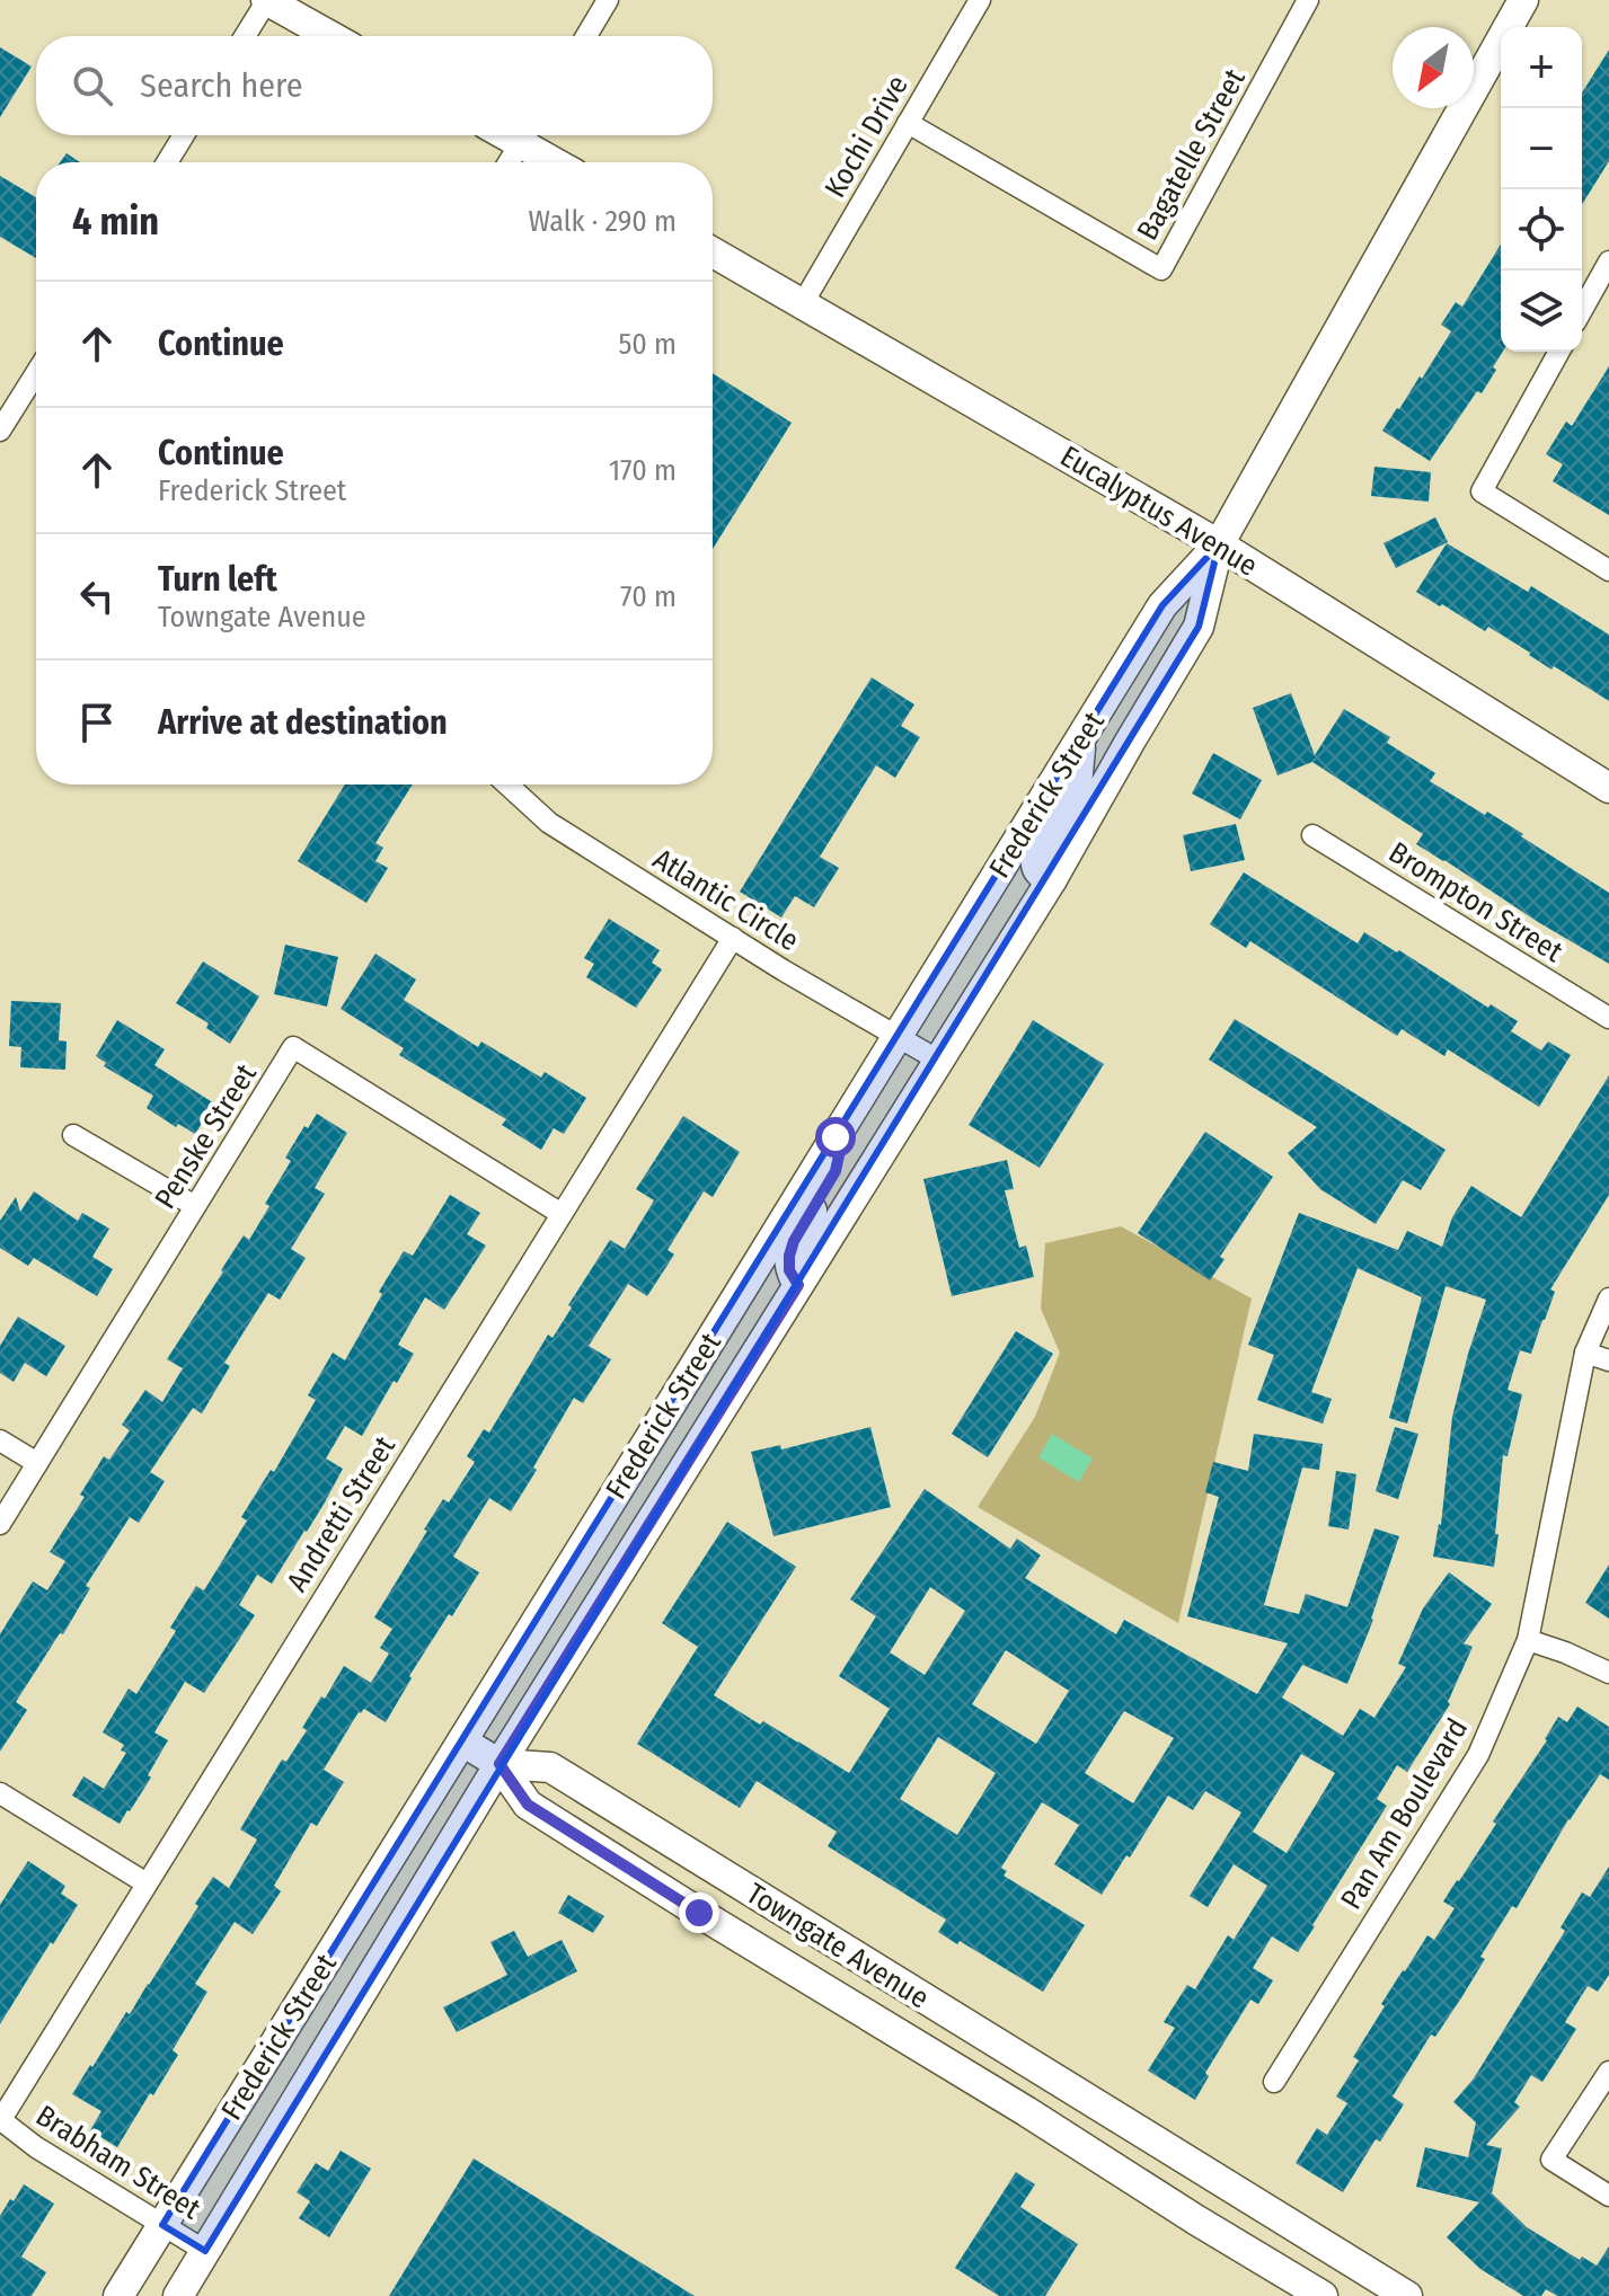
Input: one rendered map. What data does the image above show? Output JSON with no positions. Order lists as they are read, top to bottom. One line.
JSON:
{"streets":{"main road":["Eucalyptus Avenue","Frederick Street","Towngate Avenue"],"street":["Kochi Drive","Bagatelle Street","Atlantic Circle","Brompton Street","Penske Street","Andretti Street","Pan Am Boulevard","Brabham Street"]},"crossings":[["Kochi Drive","Bagatelle Street"],["Kochi Drive","Eucalyptus Avenue"],["Eucalyptus Avenue","Frederick Street"],["Frederick Street","Atlantic Circle"],["Frederick Street","Towngate Avenue"],["Frederick Street","Brabham Street"],["Atlantic Circle","Andretti Street"],["Penske Street","Andretti Street"],["Andretti Street","Brabham Street"]],"north":"bottom left","page":{"map_buttons":["+","−"],"search":"Search here","heading":["4 min","Walk · 290 m"],"list":[["Continue","50 m"],["Continue","Frederick Street","170 m"],["Turn left","Towngate Avenue","70 m"],"Arrive at destination"]}}
